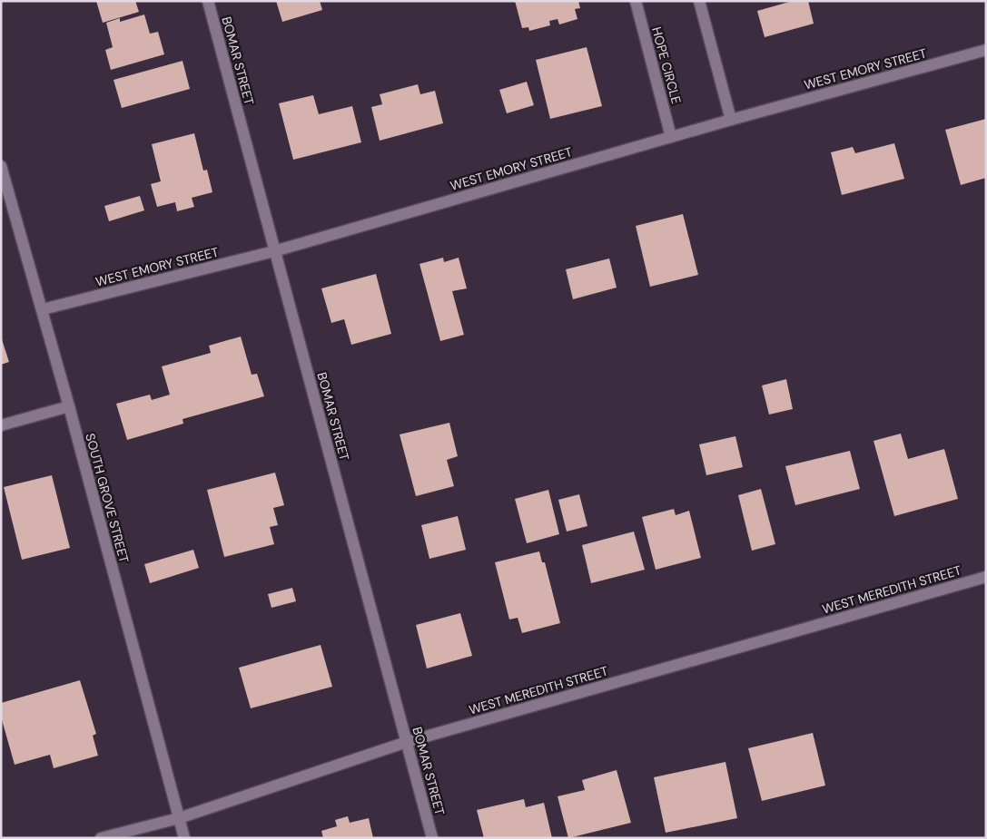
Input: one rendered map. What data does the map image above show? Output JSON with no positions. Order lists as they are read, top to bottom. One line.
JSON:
{"streets":{"street":["BOMAR STREET","HOPE CIRCLE","WEST EMORY STREET","SOUTH GROVE STREET","WEST MEREDITH STREET"]},"crossings":[["BOMAR STREET","WEST EMORY STREET"],["BOMAR STREET","WEST MEREDITH STREET"],["HOPE CIRCLE","WEST EMORY STREET"],["WEST EMORY STREET","SOUTH GROVE STREET"],["SOUTH GROVE STREET","WEST MEREDITH STREET"]]}
